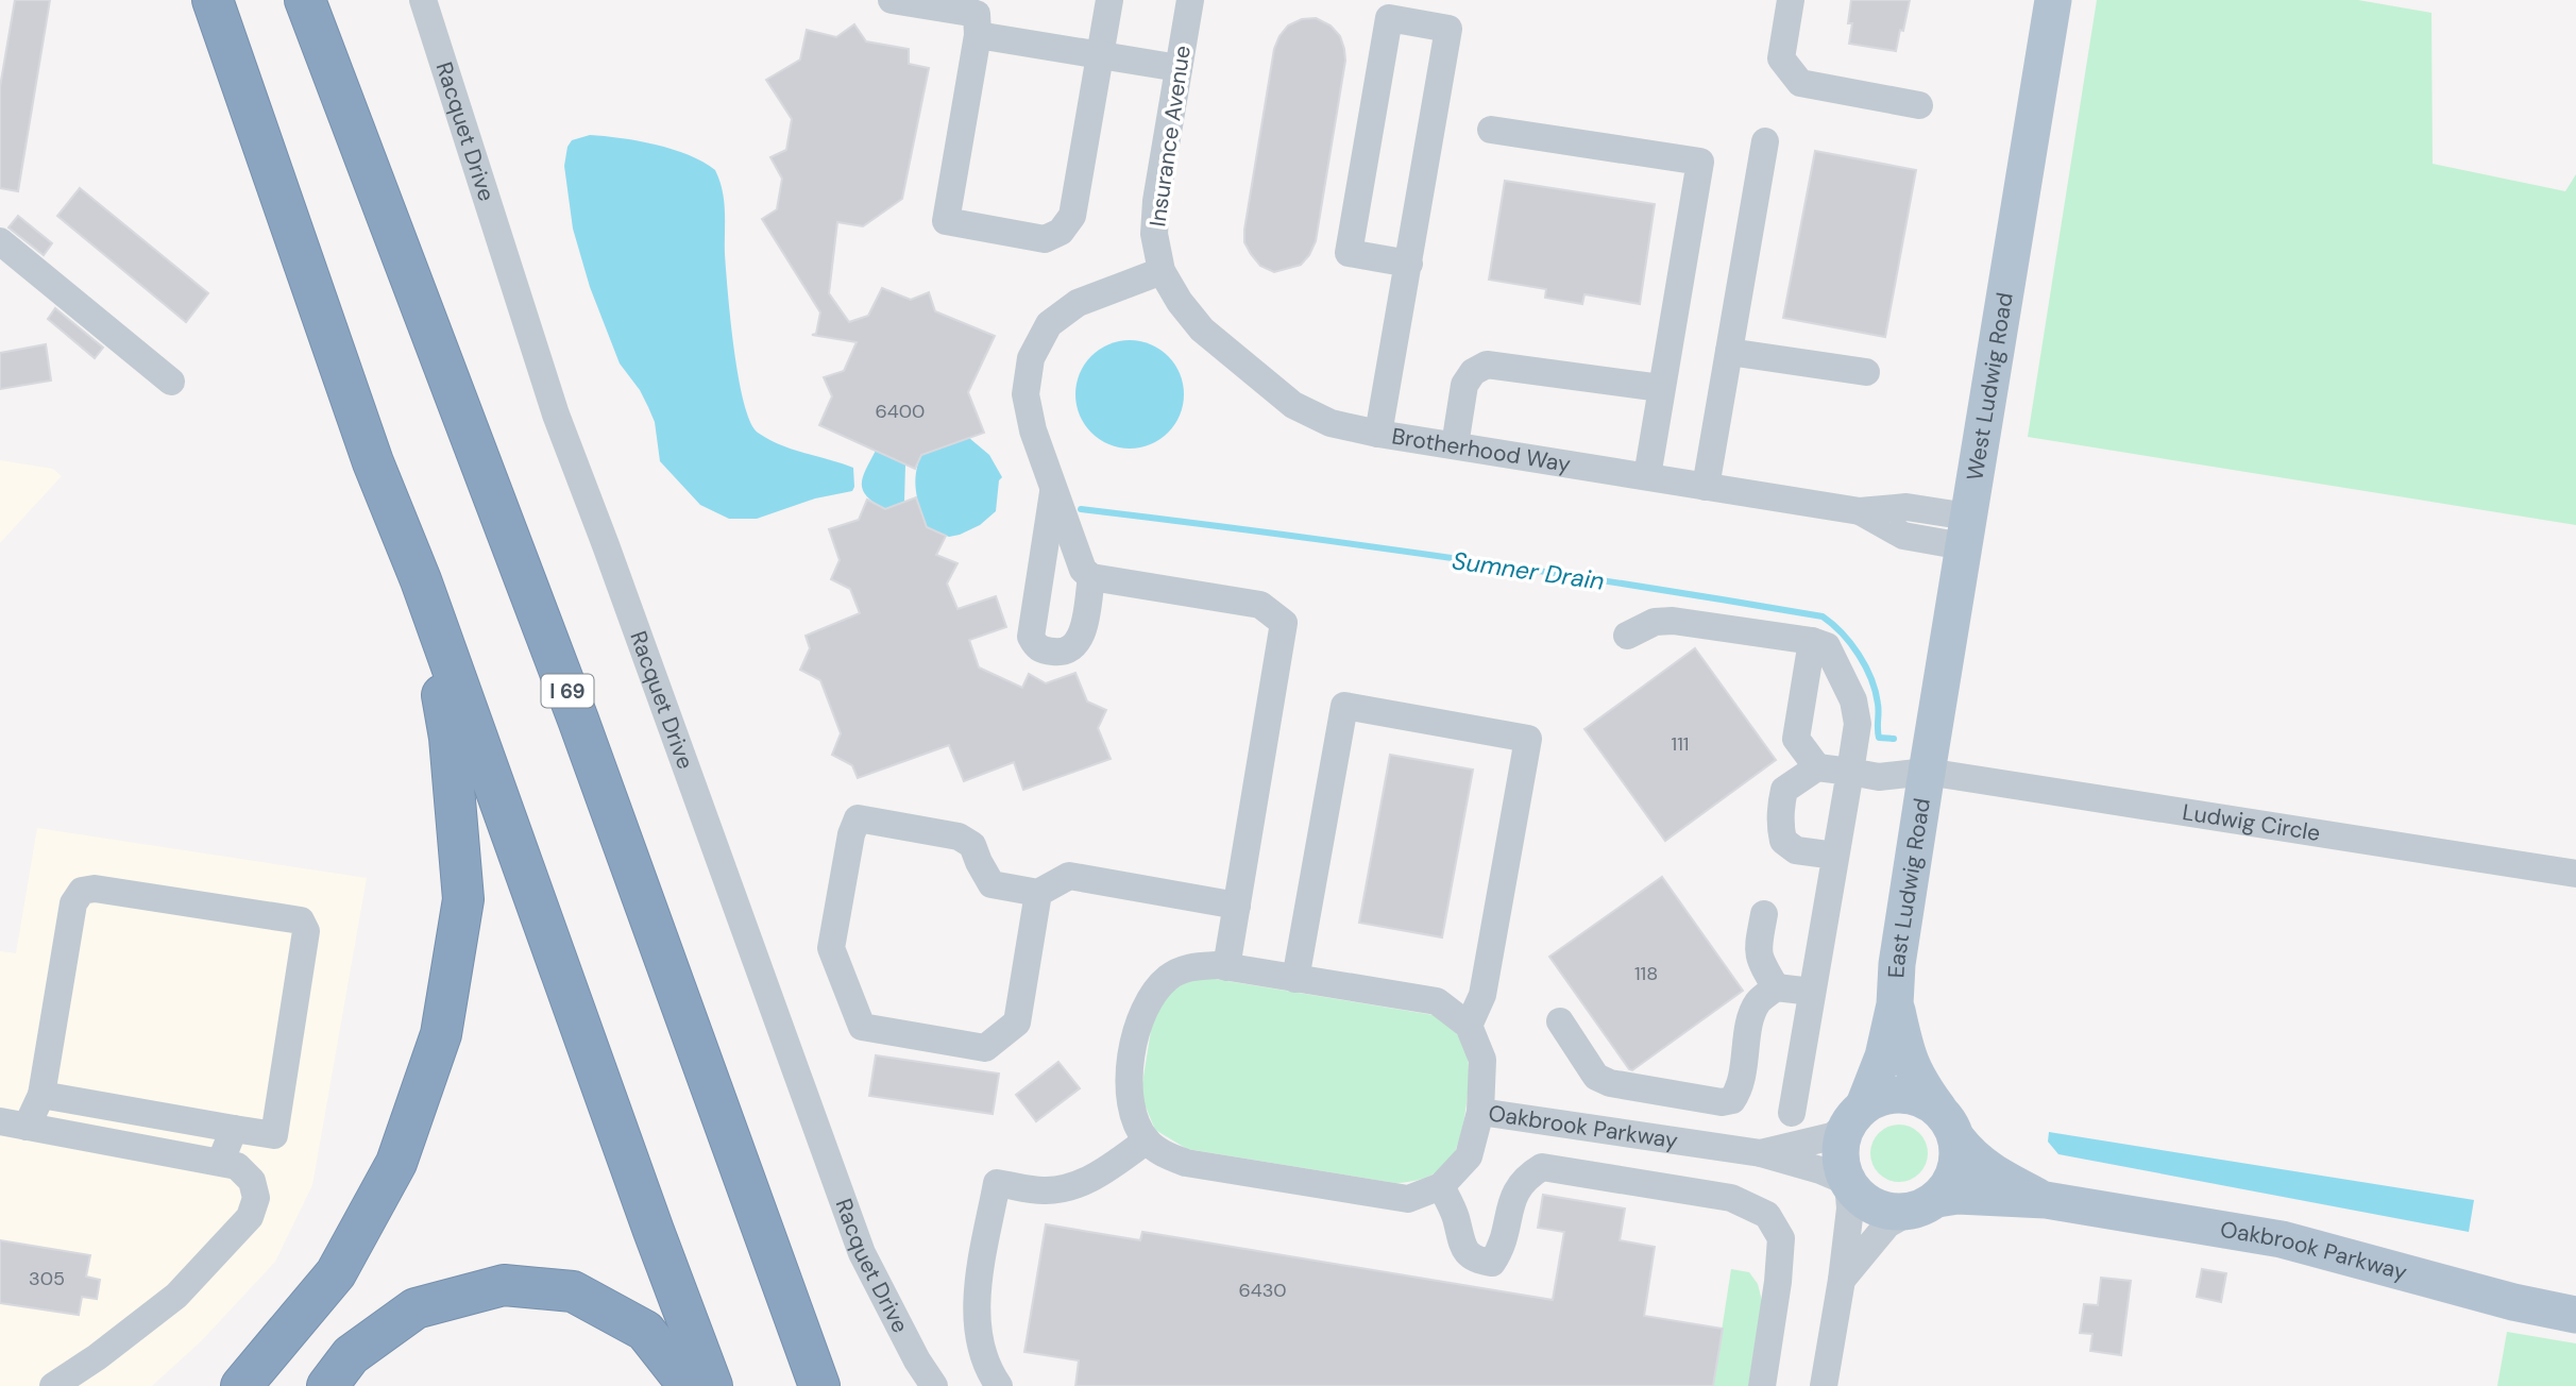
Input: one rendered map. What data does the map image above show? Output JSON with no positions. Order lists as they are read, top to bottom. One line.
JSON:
{"streets":{"highway":["I 69"],"main road":["West Ludwig Road","East Ludwig Road","Oakbrook Parkway"],"street":["Racquet Drive","Insurance Avenue","Brotherhood Way","Ludwig Circle"]},"crossings":[["Insurance Avenue","Brotherhood Way"],["West Ludwig Road","Brotherhood Way"],["West Ludwig Road","Ludwig Circle"],["West Ludwig Road","East Ludwig Road"],["Ludwig Circle","East Ludwig Road"],["East Ludwig Road","Oakbrook Parkway"]],"water":["Sumner Drain"],"house_numbers":["6400","111","118","305","6430"]}
